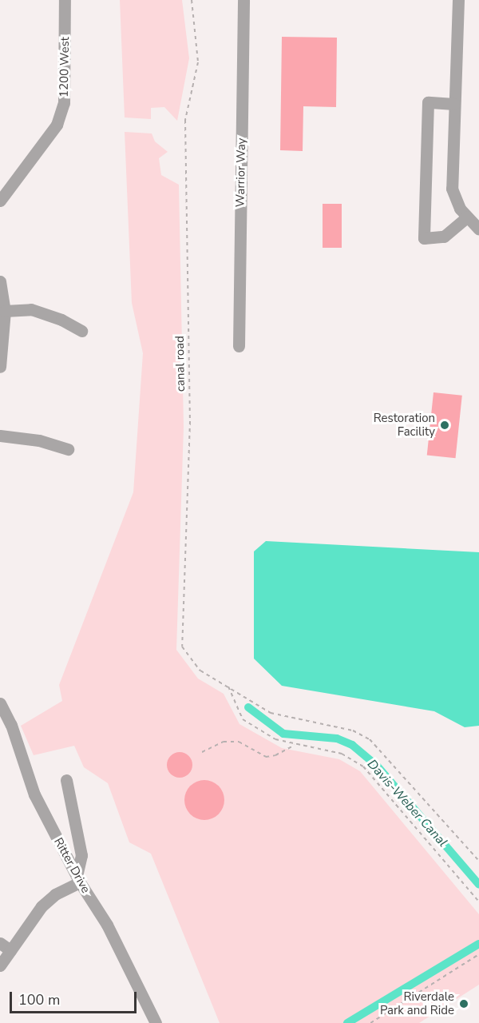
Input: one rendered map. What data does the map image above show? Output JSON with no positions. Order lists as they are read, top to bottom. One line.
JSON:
{"streets":{"street":["1200 West","Warrior Way","Ritter Drive"],"path":["canal road"]},"water":["Davis-Weber Canal"],"places":["Restoration Facility","Riverdale Park and Ride"],"scale_bar":"100 m"}
